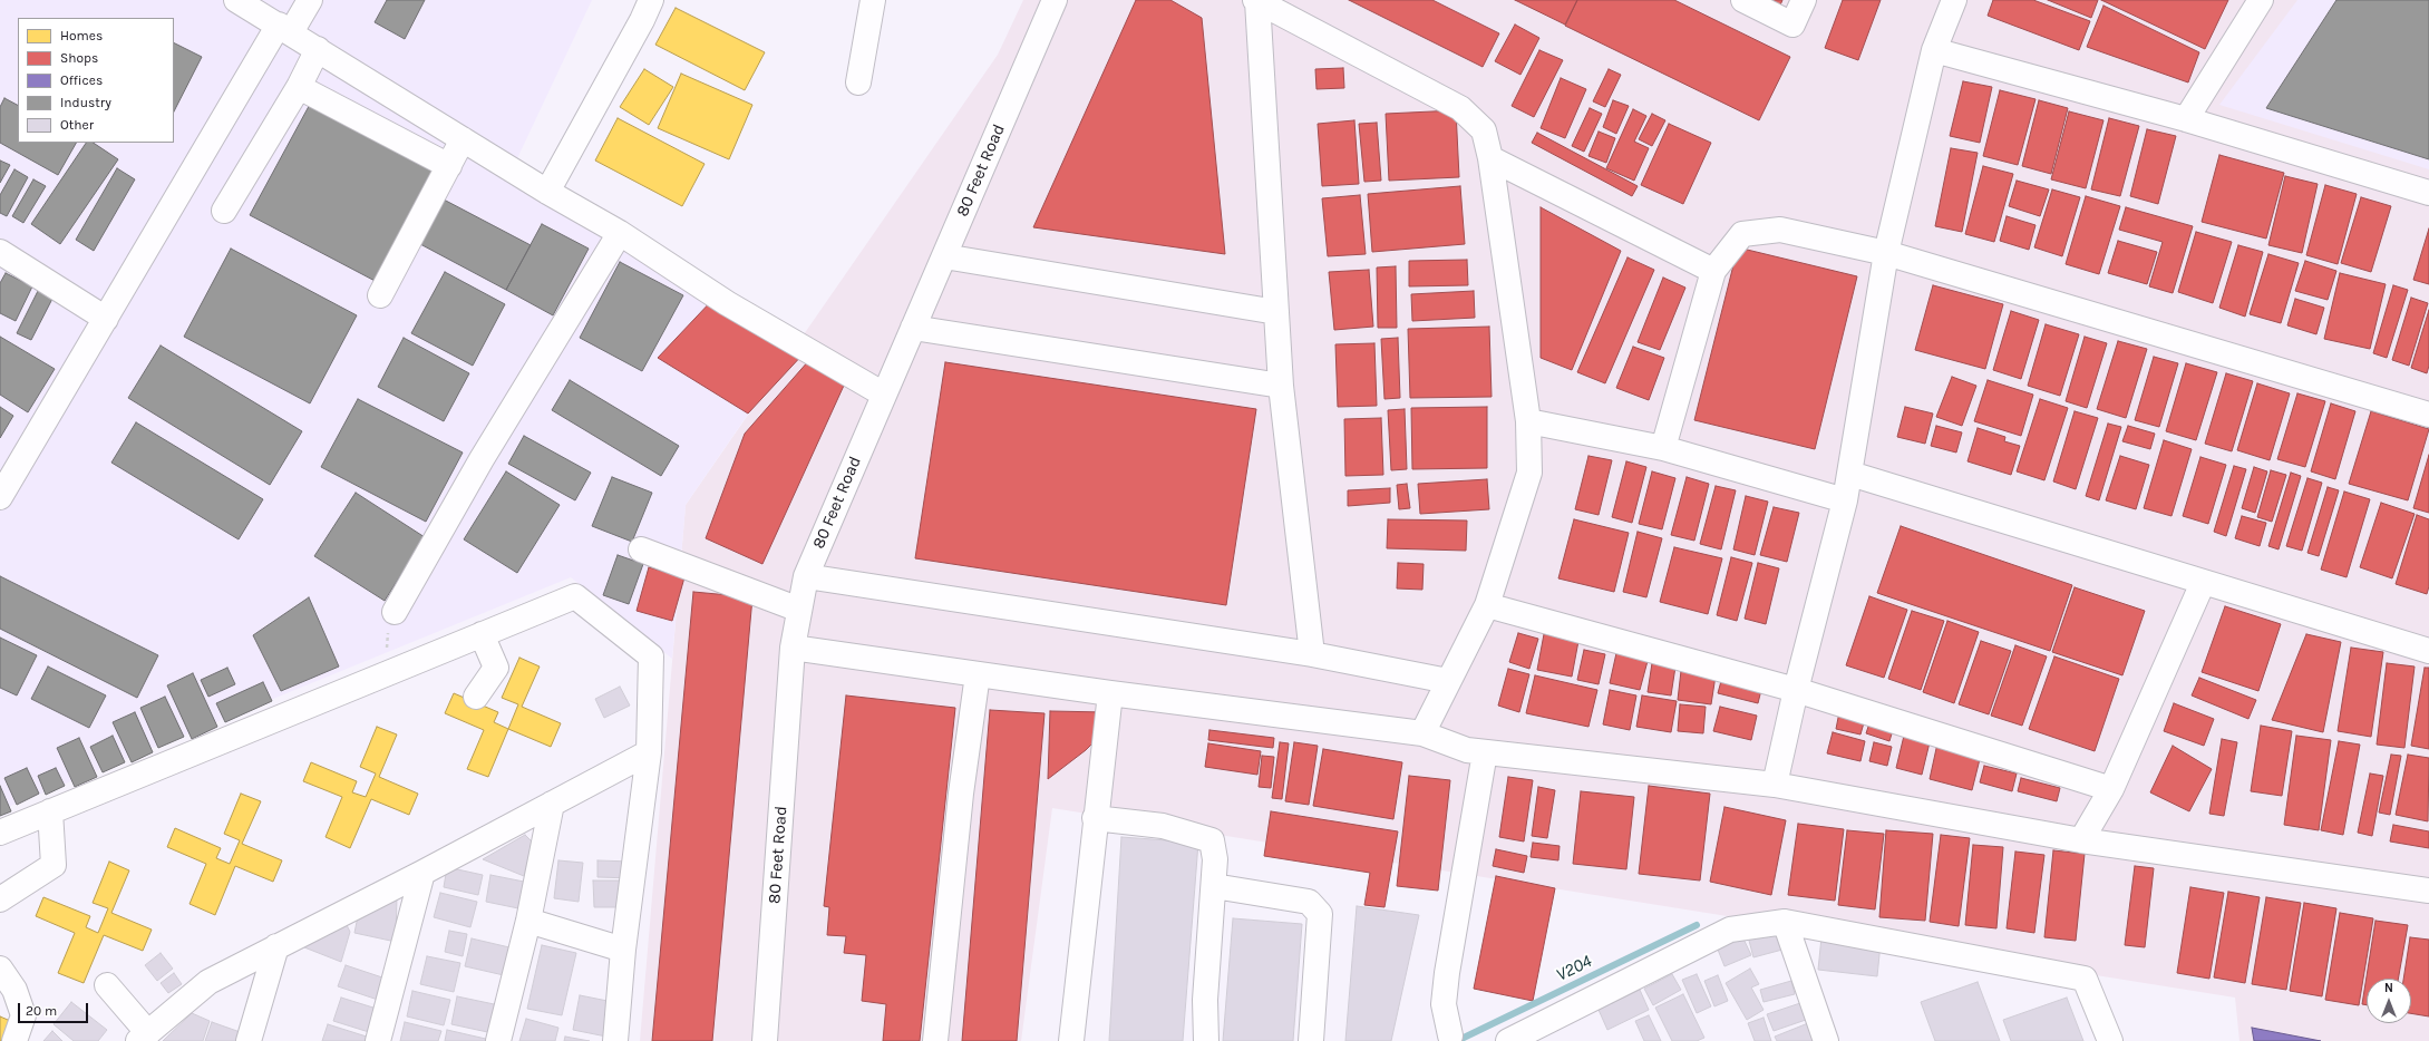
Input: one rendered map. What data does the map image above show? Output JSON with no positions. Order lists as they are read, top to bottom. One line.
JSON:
{"streets":{"street":["80 Feet Road"]},"water":["V204"],"legend":["Homes","Shops","Offices","Industry","Other"],"scale_bar":"20 m","north":"top"}
